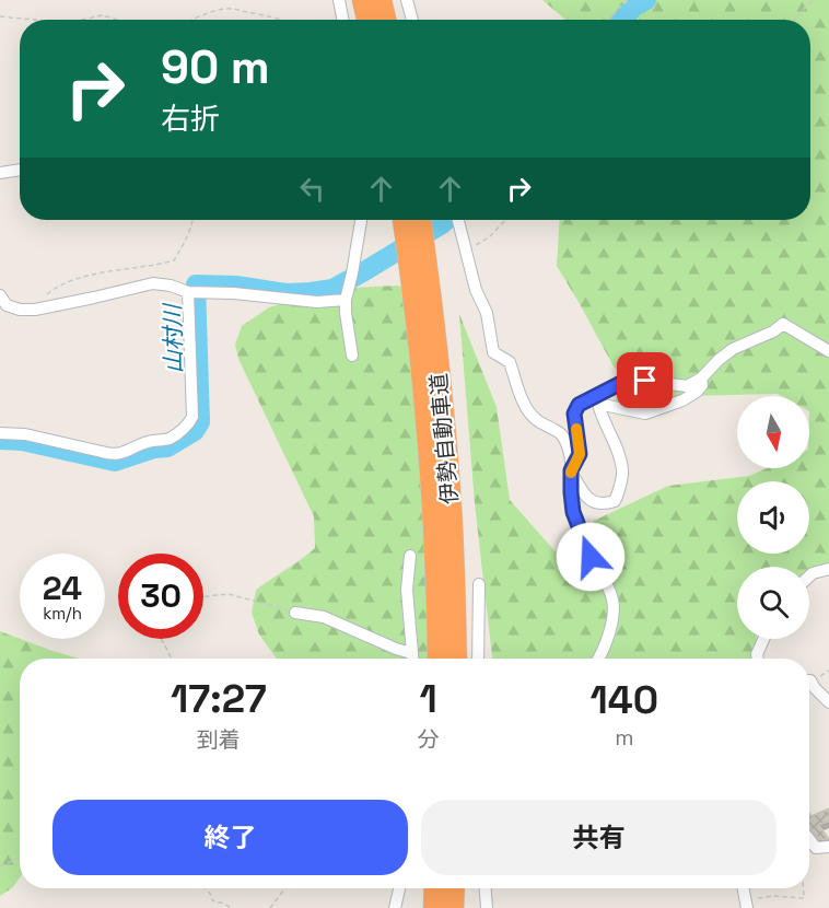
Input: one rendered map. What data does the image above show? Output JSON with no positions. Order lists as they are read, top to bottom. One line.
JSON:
{"streets":{"highway":["伊勢自動車道"]},"water":["山村川"],"north":"bottom","page":{"turn":["90 m","右折"],"speed":"24 km/h","limit":"30","eta":["17:27","到着","1","分","140","m"],"buttons":["終了","共有"]}}
